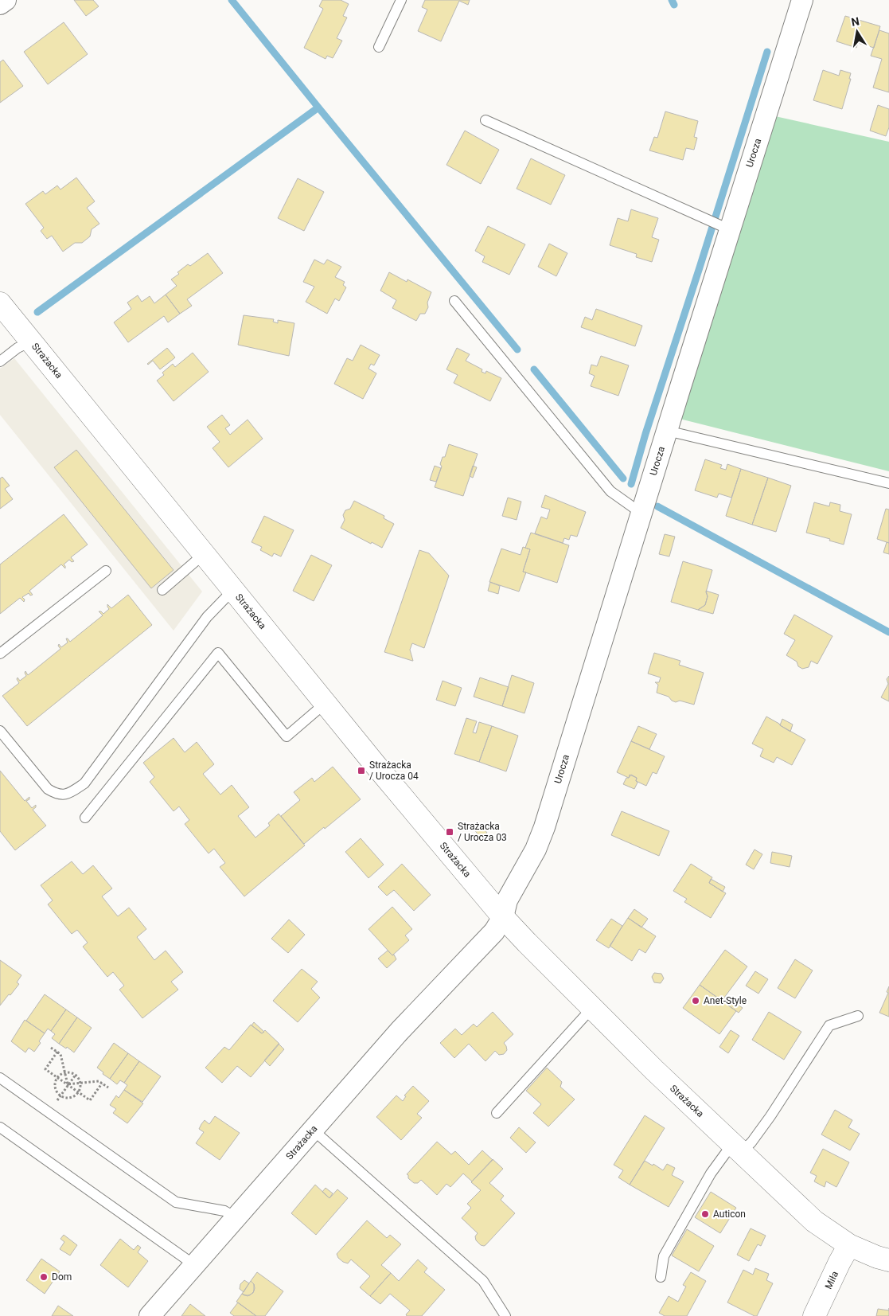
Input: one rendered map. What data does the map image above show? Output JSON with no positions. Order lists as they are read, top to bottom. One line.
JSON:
{"streets":{"street":["Urocza","Strażacka","Miła"]},"crossings":[["Urocza","Strażacka"],["Strażacka","Miła"]],"places":{"transit":["Strażacka / Urocza 04","Strażacka / Urocza 03"],"other":["Anet-Style","Auticon","Dom"]},"north":"top"}
